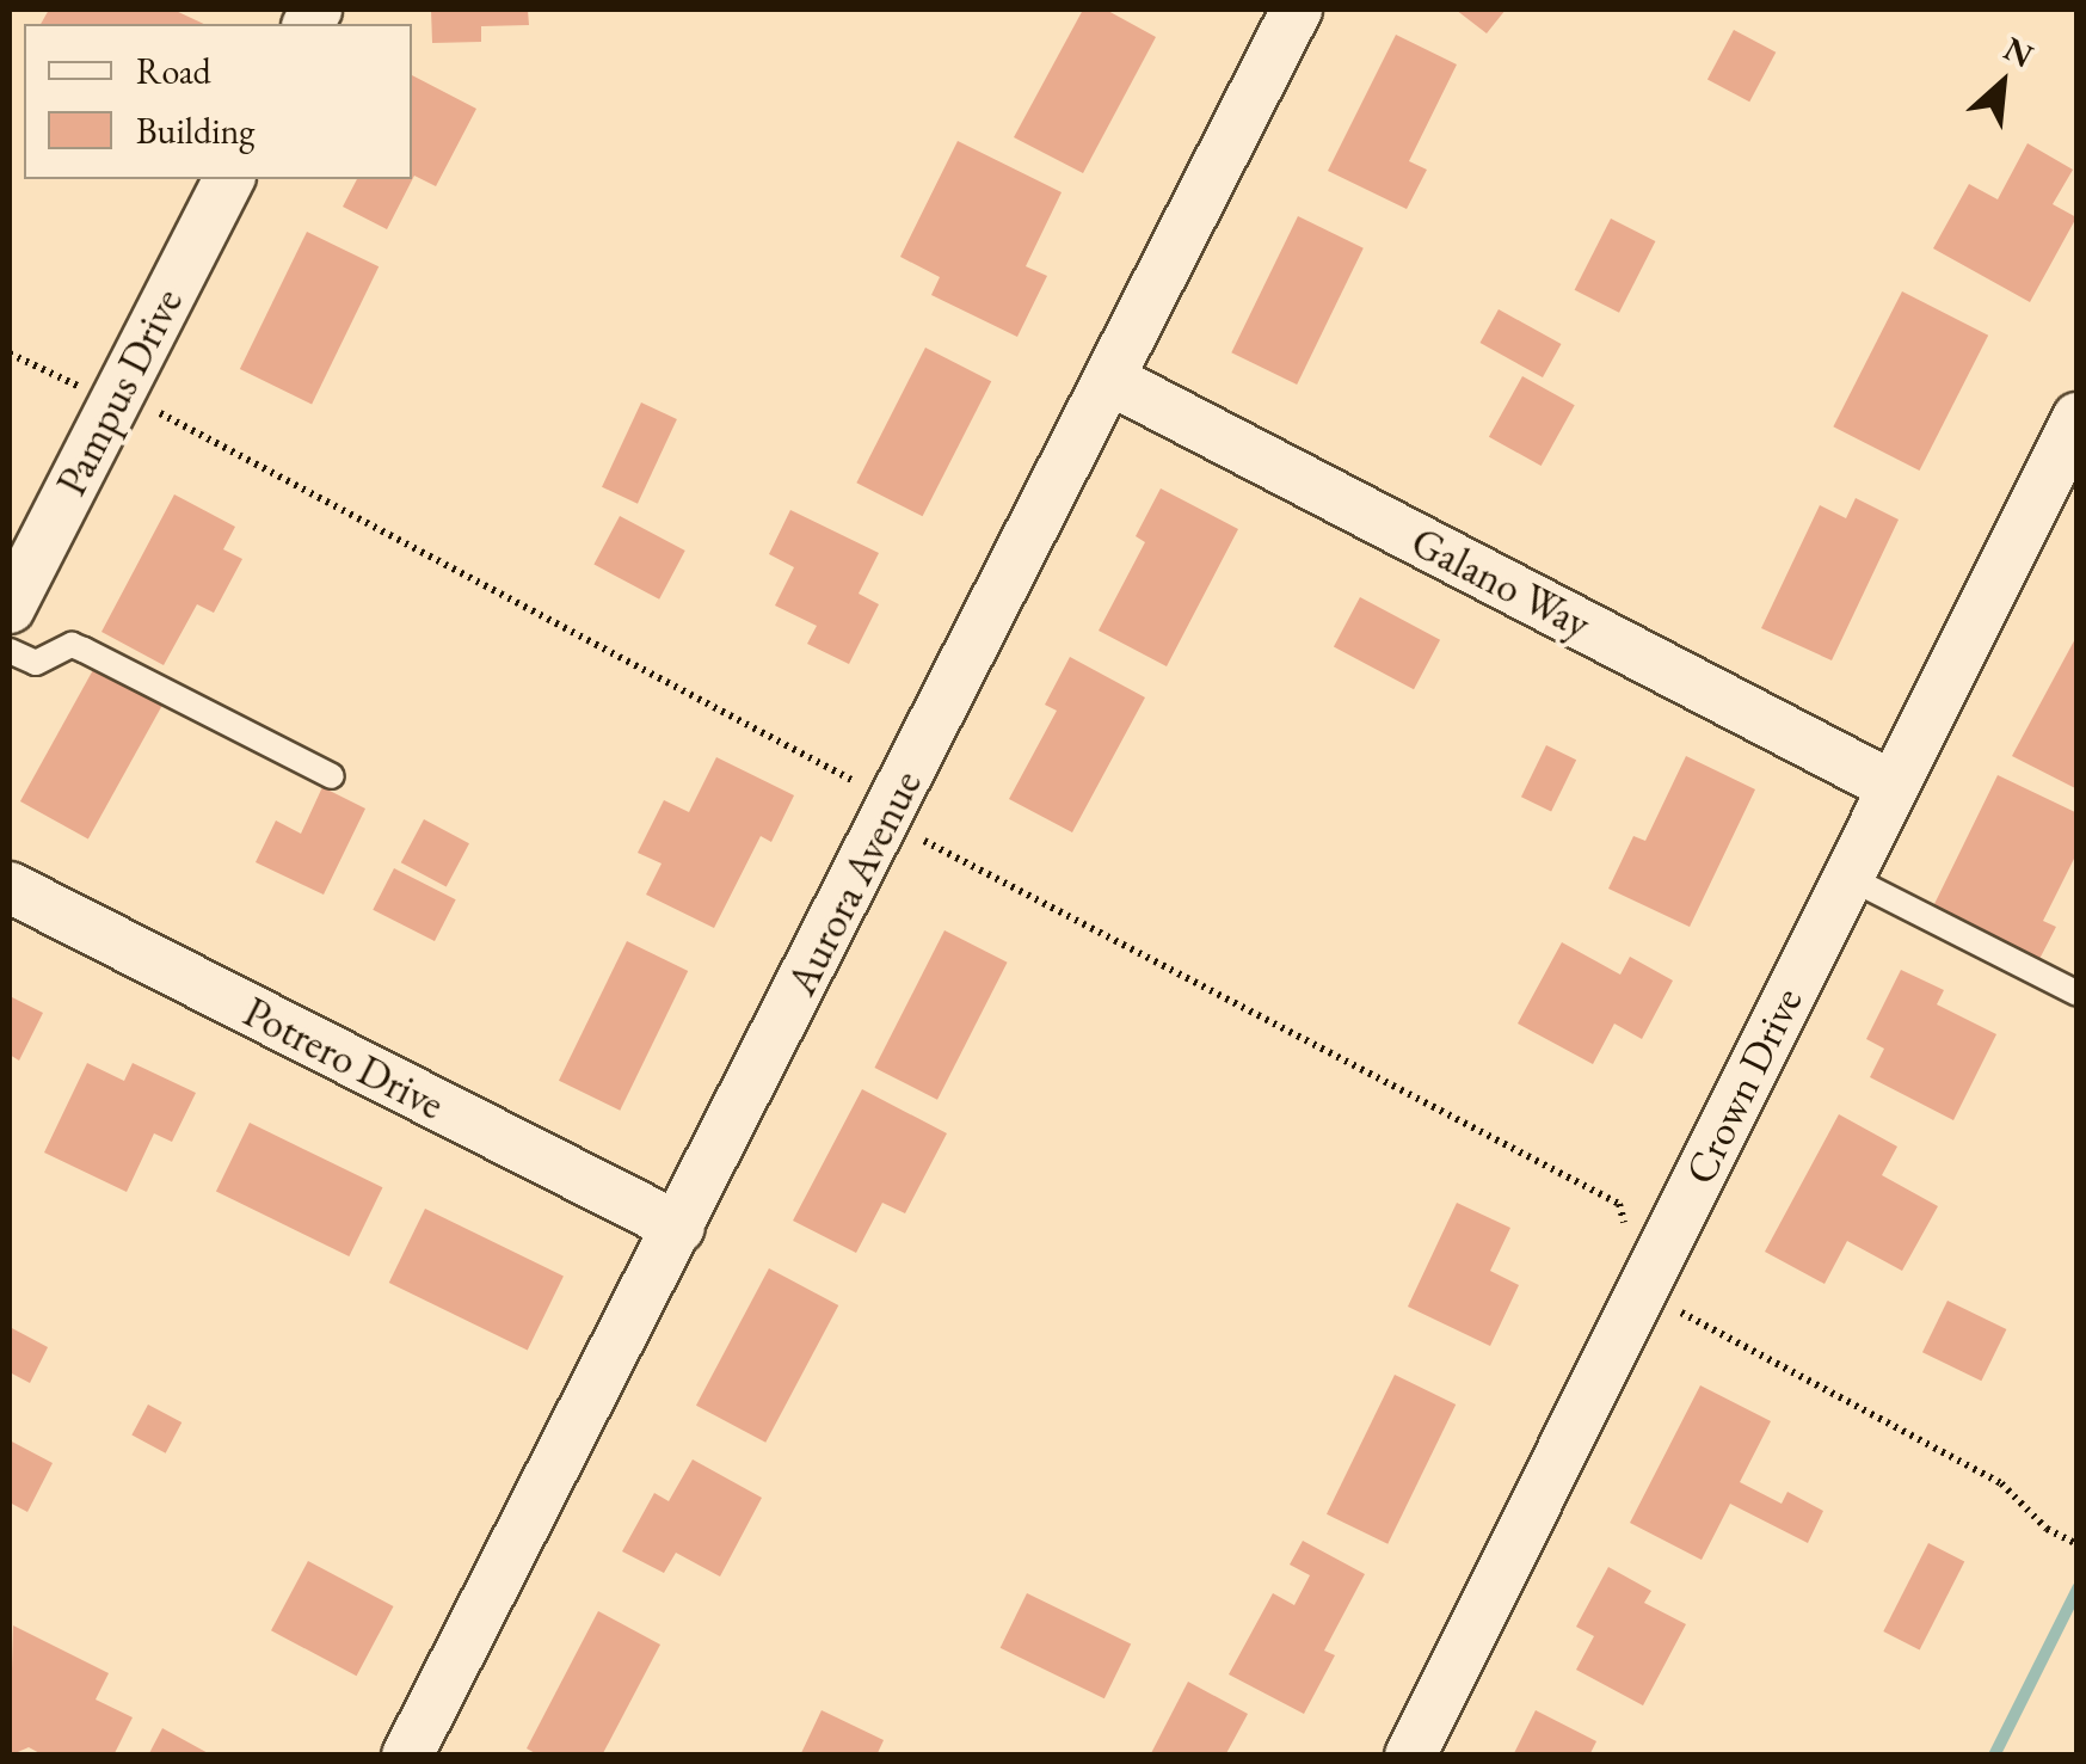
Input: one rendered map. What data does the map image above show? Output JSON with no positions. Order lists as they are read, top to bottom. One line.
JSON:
{"streets":{"street":["Pampus Drive","Galano Way","Aurora Avenue","Potrero Drive","Crown Drive"]},"crossings":[["Galano Way","Aurora Avenue"],["Galano Way","Crown Drive"],["Aurora Avenue","Potrero Drive"]],"legend":["Road","Building"],"north":"top right"}
